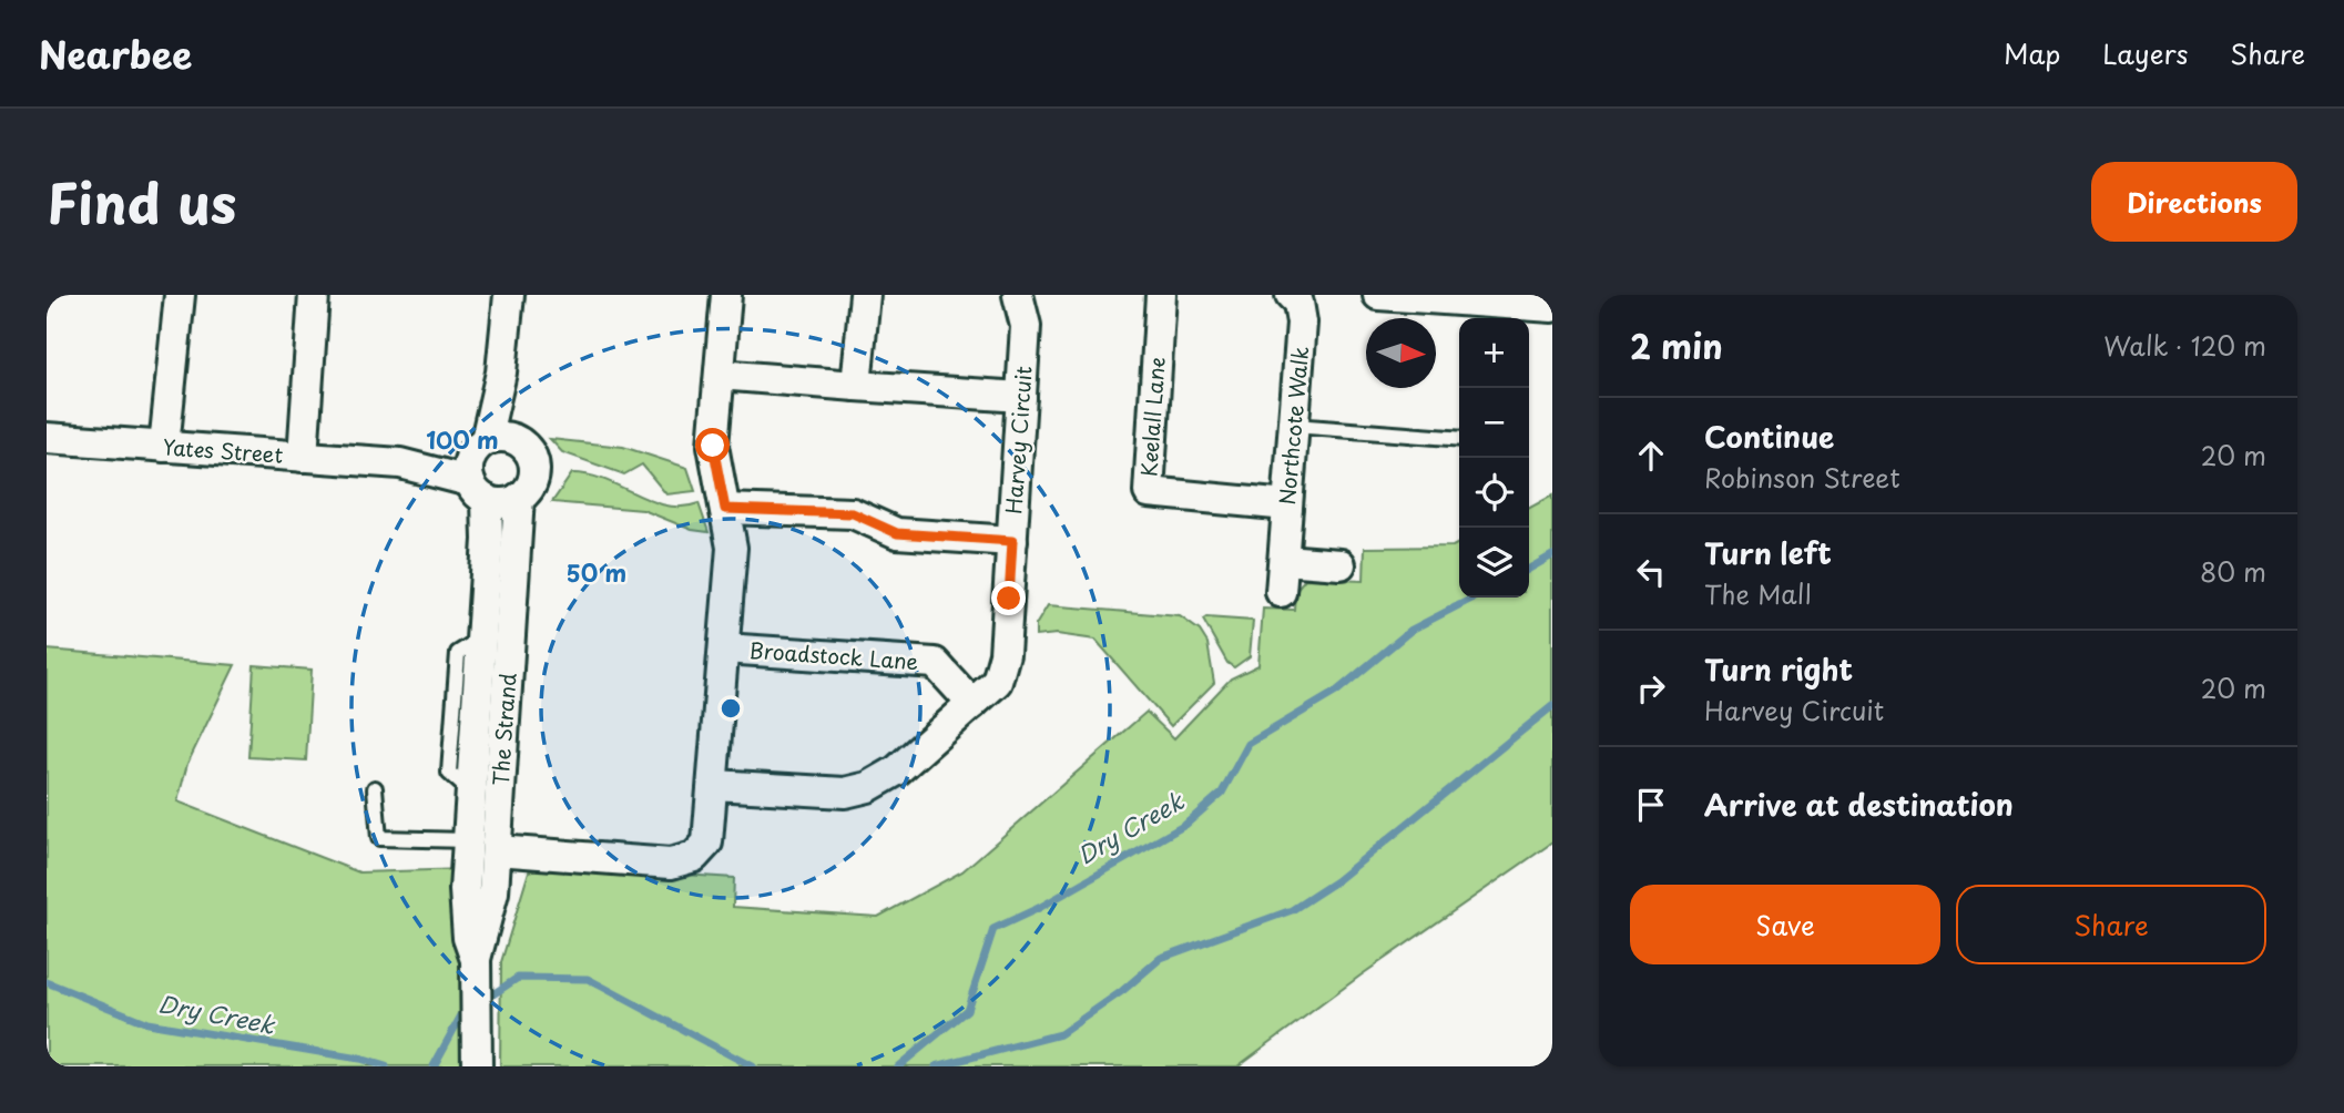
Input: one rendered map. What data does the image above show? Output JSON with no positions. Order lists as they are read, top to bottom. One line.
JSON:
{"streets":{"street":["Keelall Lane","Northcote Walk","Harvey Circuit","Yates Street","Broadstock Lane","The Strand"]},"crossings":[["Keelall Lane","Northcote Walk"],["Harvey Circuit","Broadstock Lane"],["Yates Street","The Strand"]],"water":["Dry Creek"],"north":"right","page":{"header":"Nearbee","nav":["Map","Layers","Share"],"title":"Find us","buttons":["Directions",["Save","Share"]],"heading":["2 min","Walk · 120 m"],"map_buttons":["+","−"],"list":[["Continue","Robinson Street","20 m"],["Turn left","The Mall","80 m"],["Turn right","Harvey Circuit","20 m"],"Arrive at destination"]},"rings":["100 m","50 m"]}
